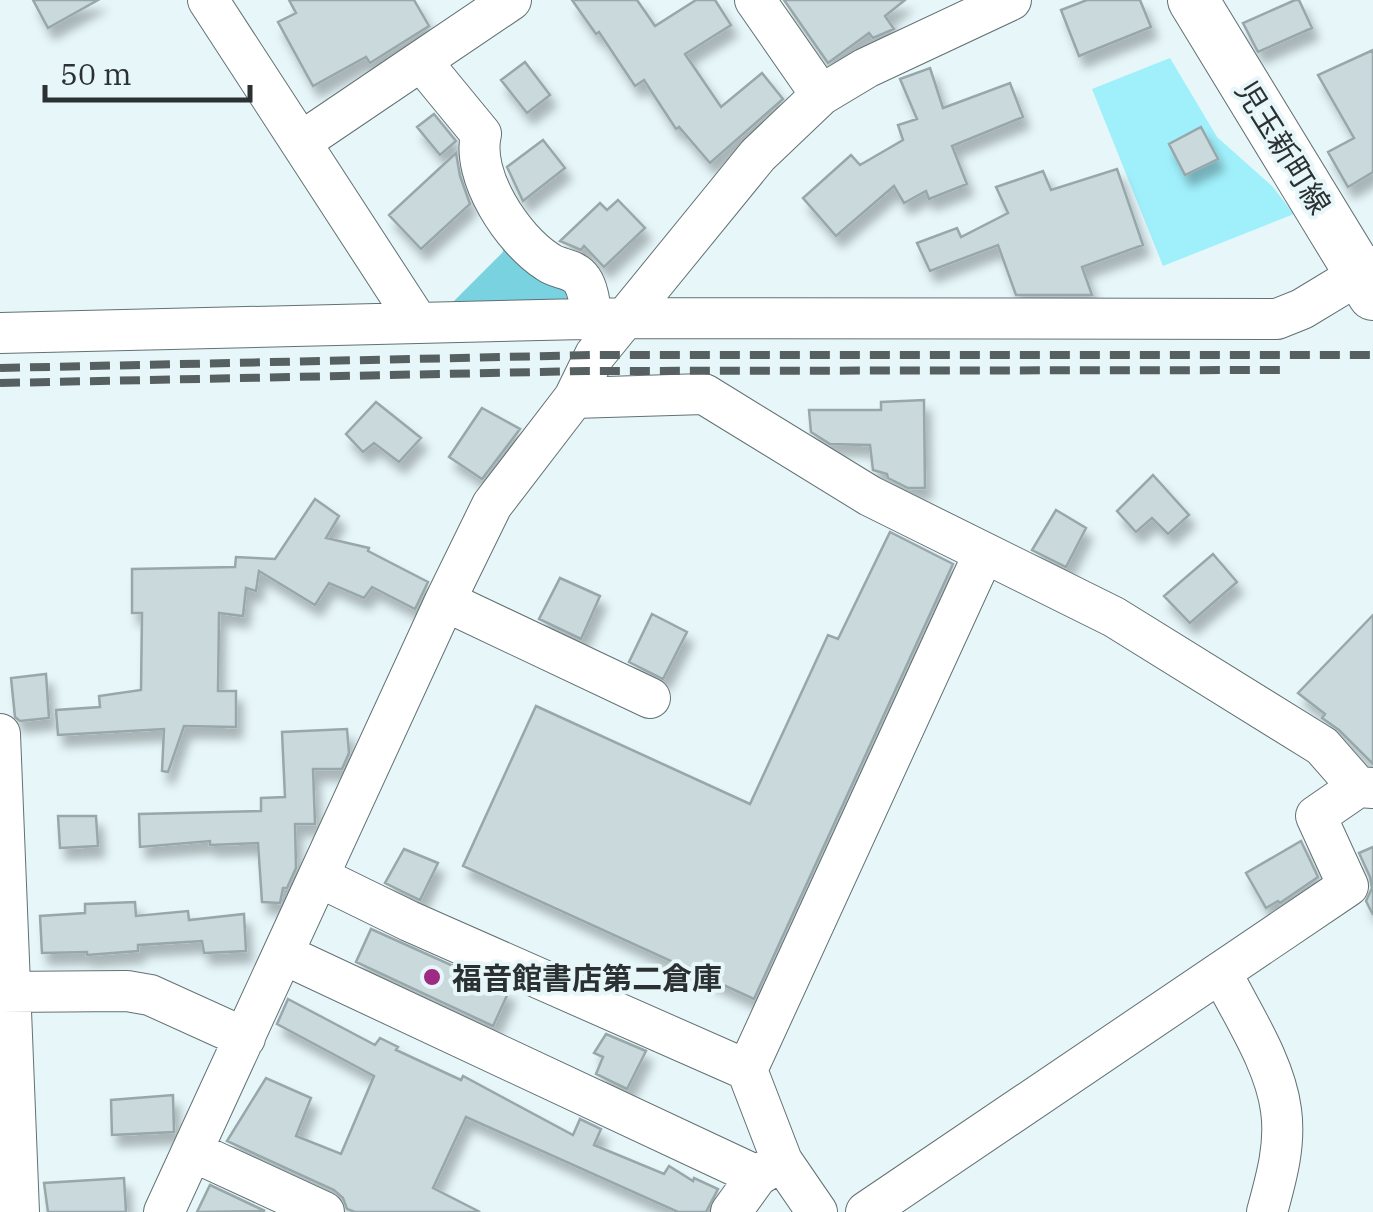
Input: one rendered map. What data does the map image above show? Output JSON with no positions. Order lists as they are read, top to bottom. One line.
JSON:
{"streets":{"main road":["児玉新町線"]},"places":["福音館書店第二倉庫"],"scale_bar":"50 m"}
